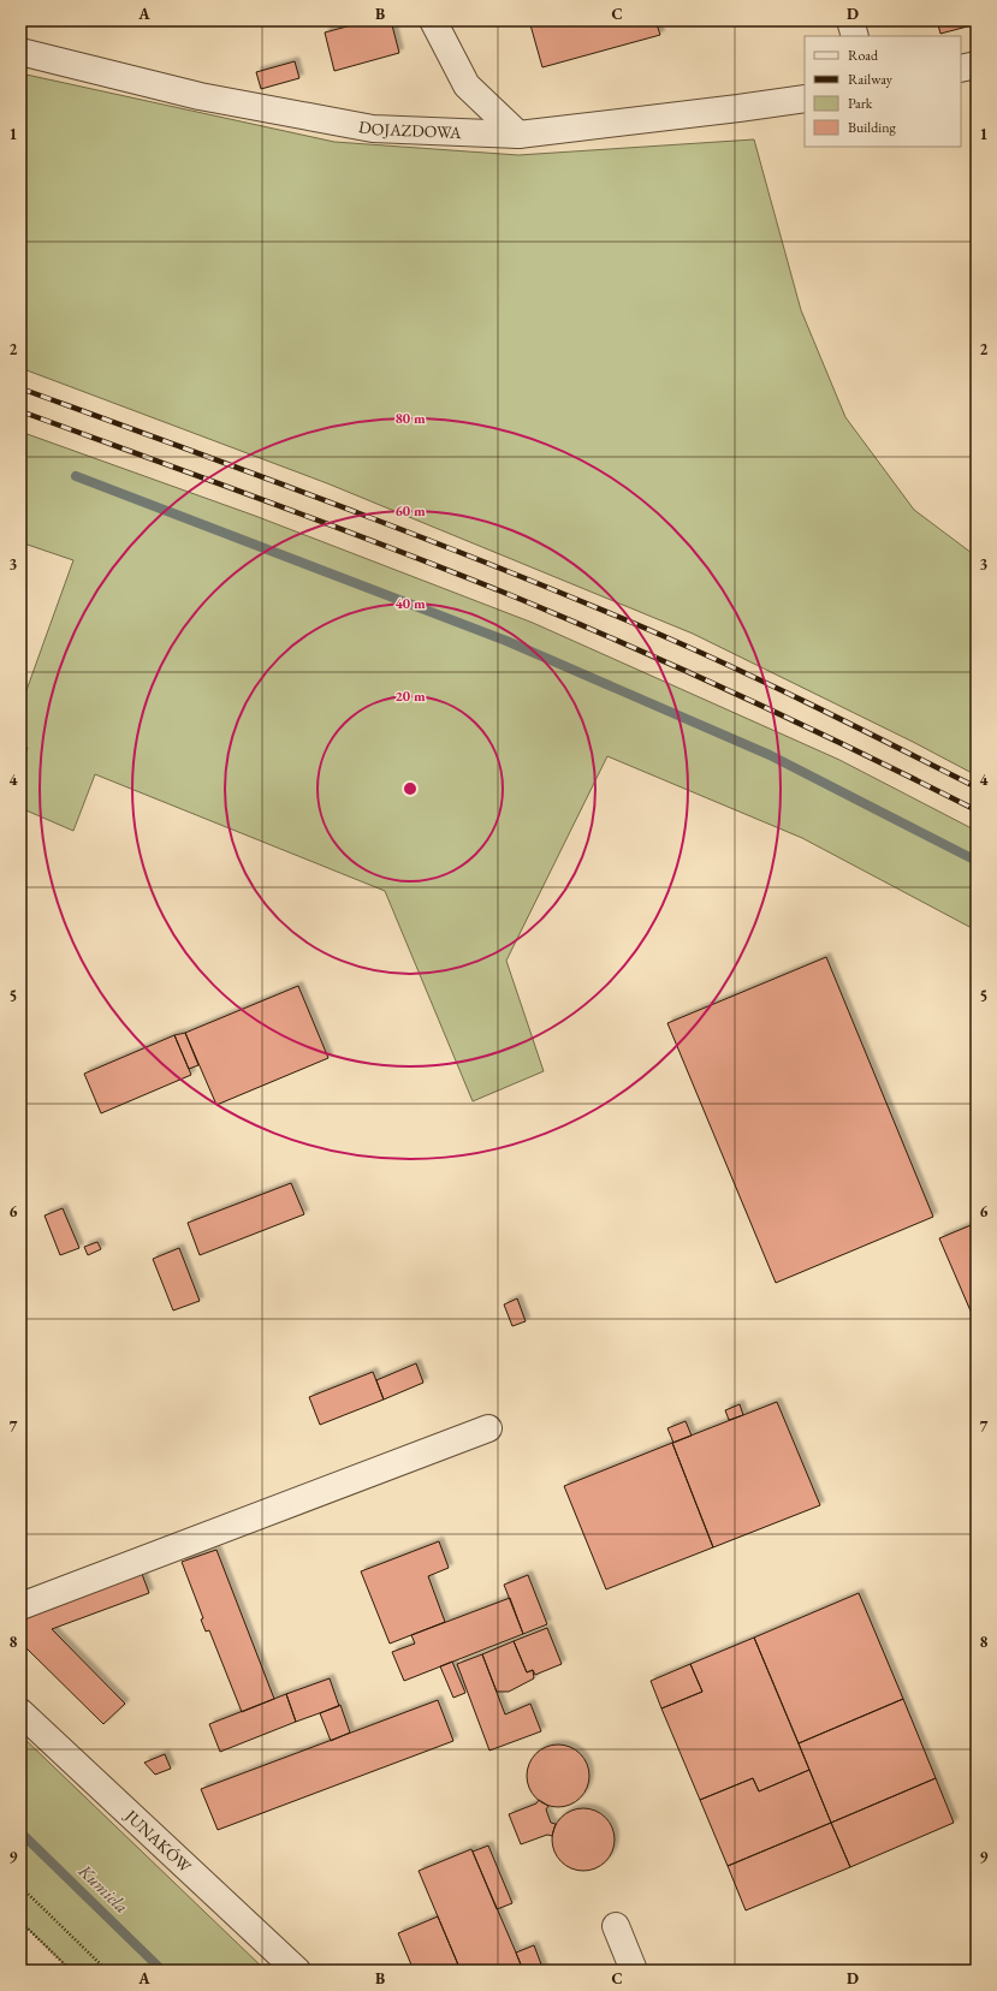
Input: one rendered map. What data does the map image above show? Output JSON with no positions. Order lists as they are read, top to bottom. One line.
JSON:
{"streets":{"street":["DOJAZDOWA","JUNAKÓW"]},"water":["Kumiela"],"legend":["Road","Railway","Park","Building"],"grid":{"columns":["A","B","C","D"],"rows":["1","2","3","4","5","6","7","8","9"]},"rings":["80 m","60 m","40 m","20 m"]}
